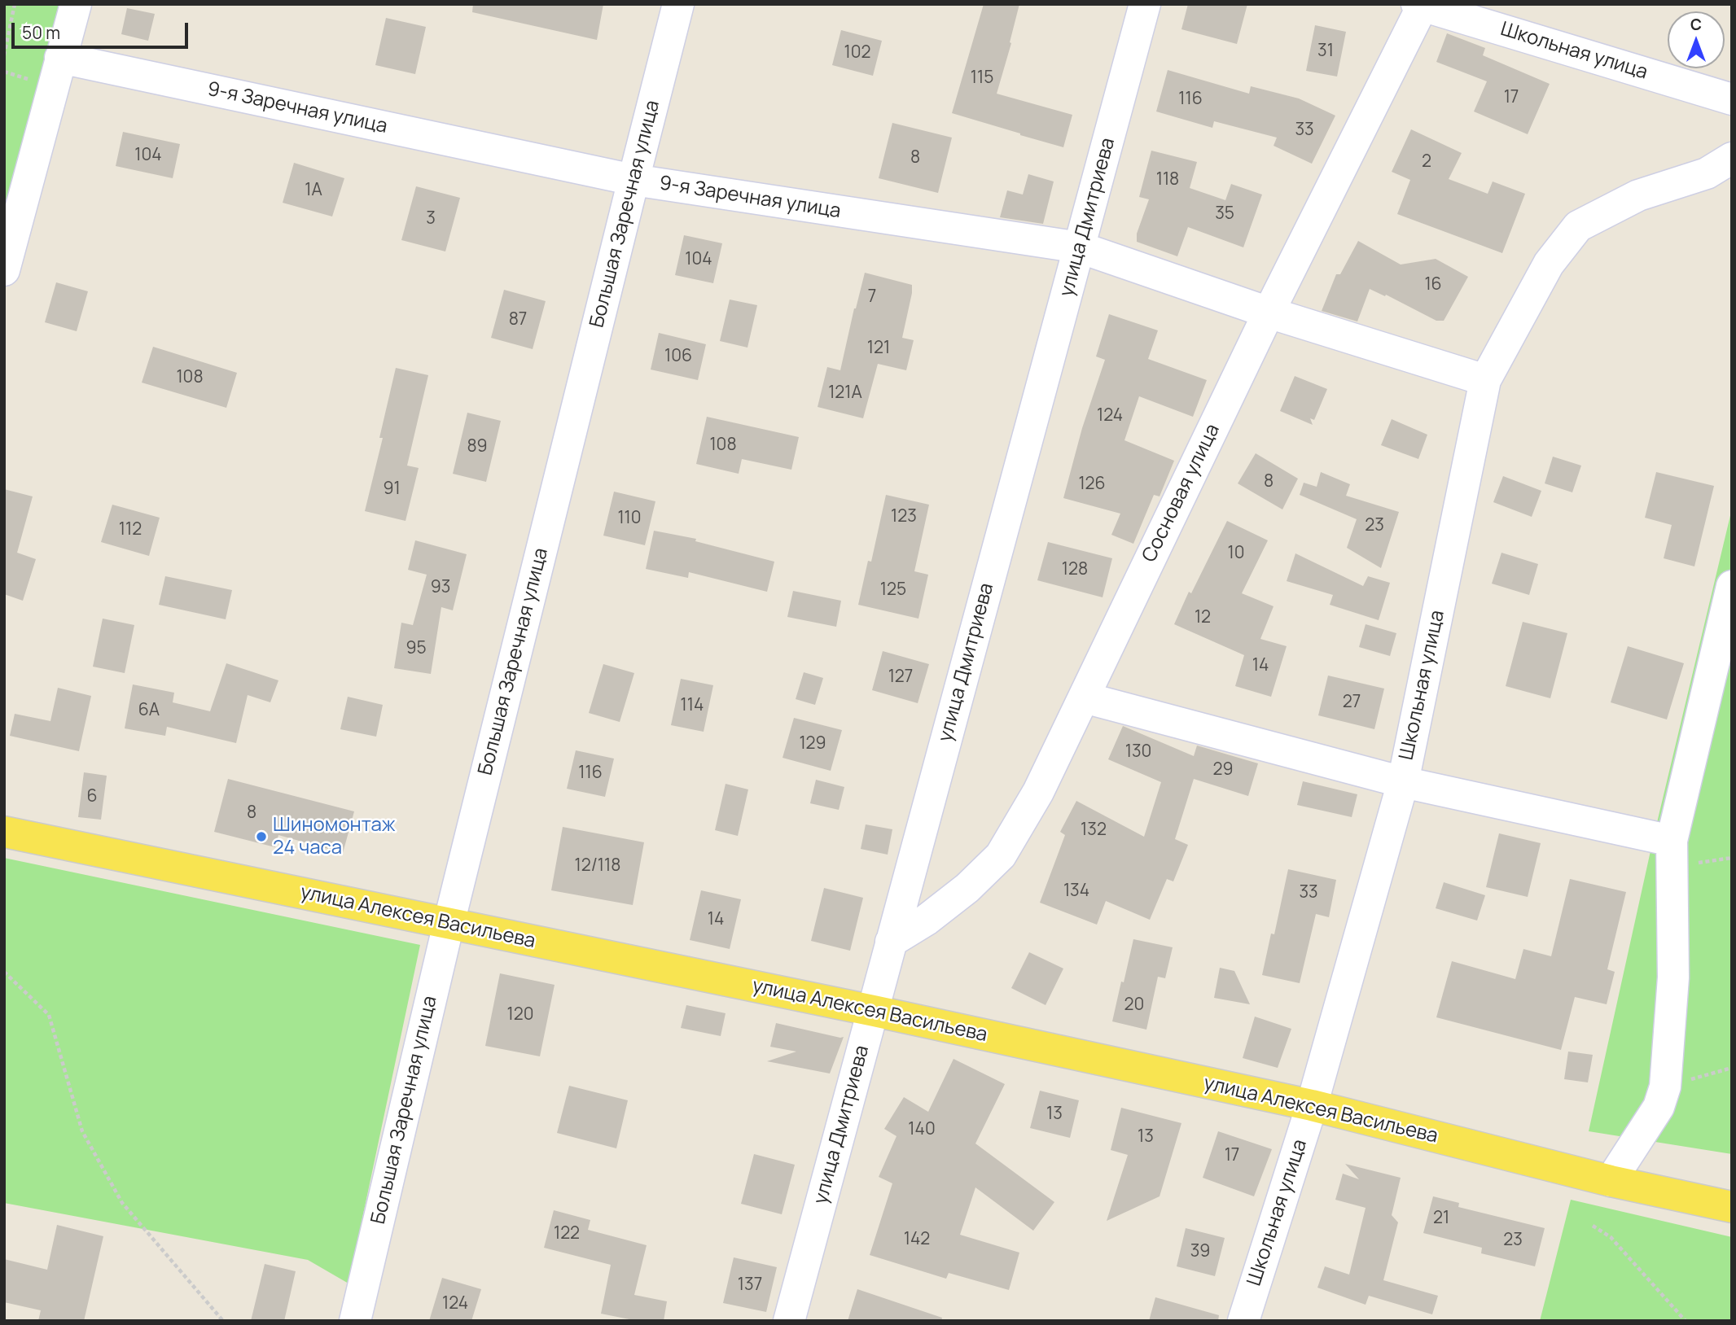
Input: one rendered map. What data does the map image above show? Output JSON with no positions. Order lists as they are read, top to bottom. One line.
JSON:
{"streets":{"main road":["улица Алексея Васильева"],"street":["Школьная улица","9-я Заречная улица","Большая Заречная улица","улица Дмитриева","Сосновая улица"]},"crossings":[["Школьная улица","9-я Заречная улица"],["Школьная улица","Сосновая улица"],["Школьная улица","улица Алексея Васильева"],["9-я Заречная улица","Большая Заречная улица"],["9-я Заречная улица","улица Дмитриева"],["9-я Заречная улица","Сосновая улица"],["Большая Заречная улица","улица Алексея Васильева"],["улица Дмитриева","Сосновая улица"],["улица Дмитриева","улица Алексея Васильева"]],"places":["Шиномонтаж 24 часа"],"house_numbers":["31","102","115","17","116","33","104","8","2","118","1А","35","3","104","16","7","87","121","106","108","121А","124","108","89","8","126","91","123","110","23","112","10","128","93","125","12","95","14","127","27","114","6А","129","130","29","116","6","8","132","12/118","134","33","14","20","120","13","140","13","17","21","122","142","23","39","137","124"],"scale_bar":"50 m","north":"top"}
